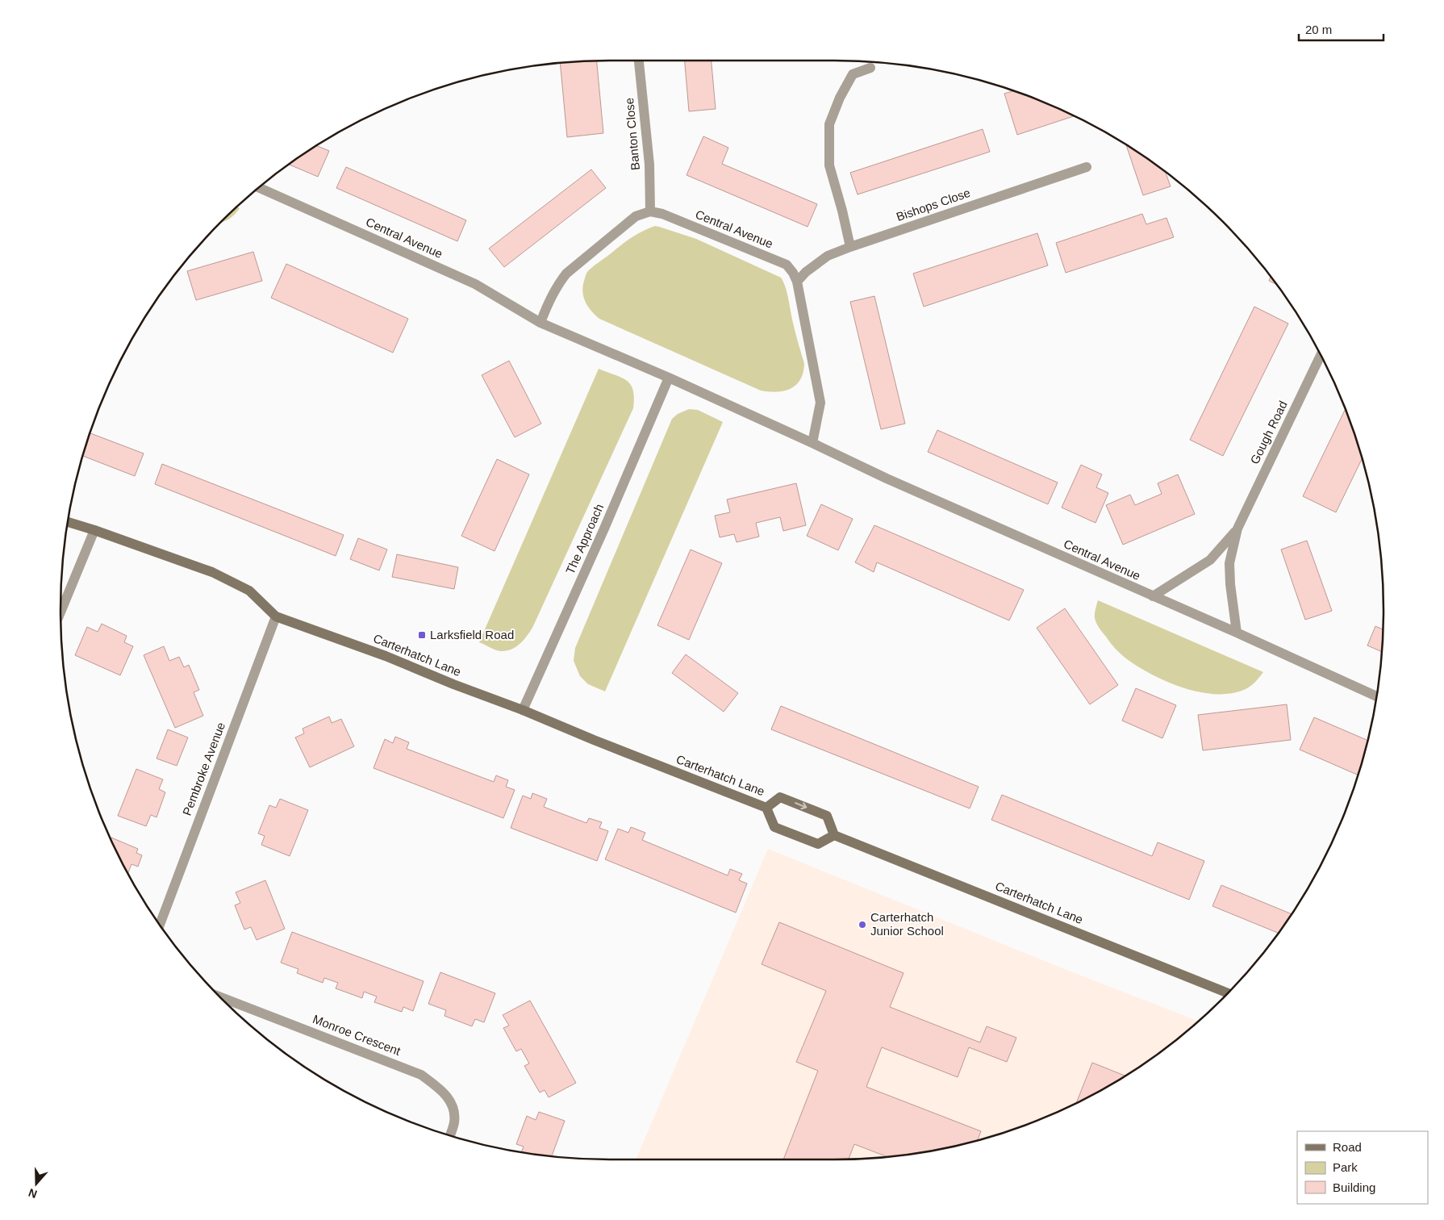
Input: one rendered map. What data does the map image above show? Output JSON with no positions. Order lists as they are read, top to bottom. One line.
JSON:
{"streets":{"street":["Banton Close","Bishops Close","Central Avenue","Gough Road","The Approach","Carterhatch Lane","Pembroke Avenue","Monroe Crescent"]},"crossings":[["Banton Close","Central Avenue"],["Bishops Close","Central Avenue"],["Central Avenue","Gough Road"],["Central Avenue","The Approach"],["The Approach","Carterhatch Lane"],["Carterhatch Lane","Pembroke Avenue"]],"places":{"transit":["Larksfield Road"],"other":["Carterhatch Junior School"]},"legend":["Road","Park","Building"],"scale_bar":"20 m","north":"bottom"}
